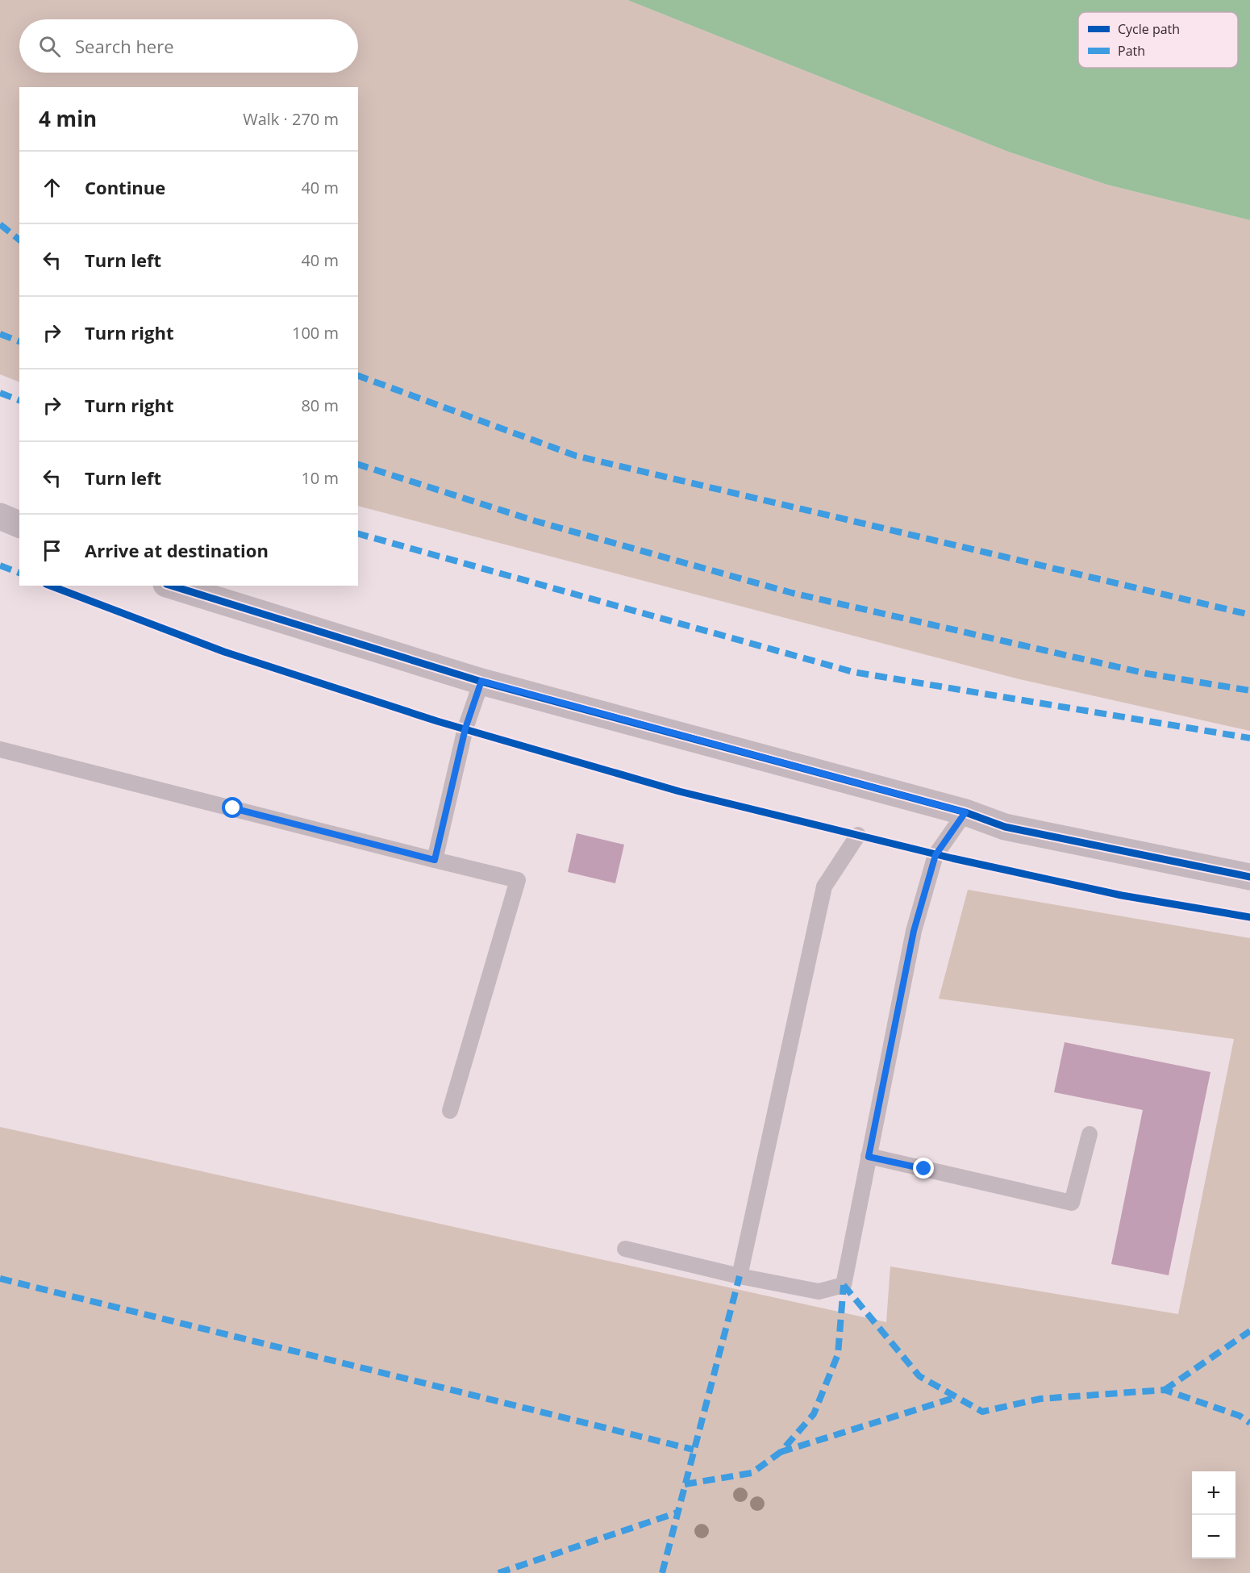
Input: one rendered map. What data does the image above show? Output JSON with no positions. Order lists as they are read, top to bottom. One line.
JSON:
{"legend":["Cycle path","Path"],"page":{"search":"Search here","heading":["4 min","Walk · 270 m"],"list":[["Continue","40 m"],["Turn left","40 m"],["Turn right","100 m"],["Turn right","80 m"],["Turn left","10 m"],"Arrive at destination"],"map_buttons":["+","−"]}}
